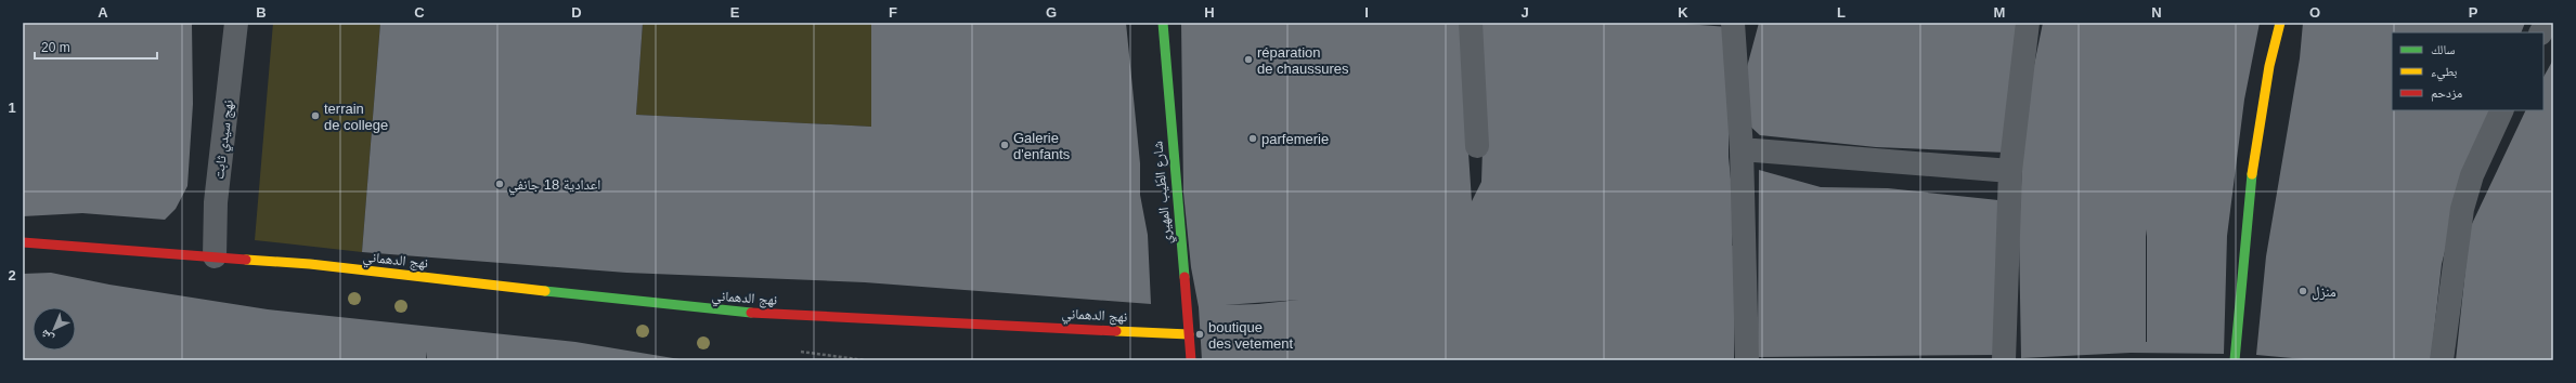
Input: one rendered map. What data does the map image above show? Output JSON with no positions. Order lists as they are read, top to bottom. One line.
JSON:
{"streets":{"street":["نهج سيدي ثابت","شارع الطّيب المهيري","نهج الدهماني"]},"crossings":[["نهج سيدي ثابت","نهج الدهماني"],["شارع الطّيب المهيري","نهج الدهماني"]],"places":["réparation de chaussures","terrain de college","parfemerie","Galerie d'enfants","اعدادية 18 جانفي","منزل","boutique des vetement"],"legend":["سالك","بطيء","مزدحم"],"scale_bar":"20 m","north":"bottom left","grid":{"columns":["A","B","C","D","E","F","G","H","I","J","K","L","M","N","O","P"],"rows":["1","2"]}}
